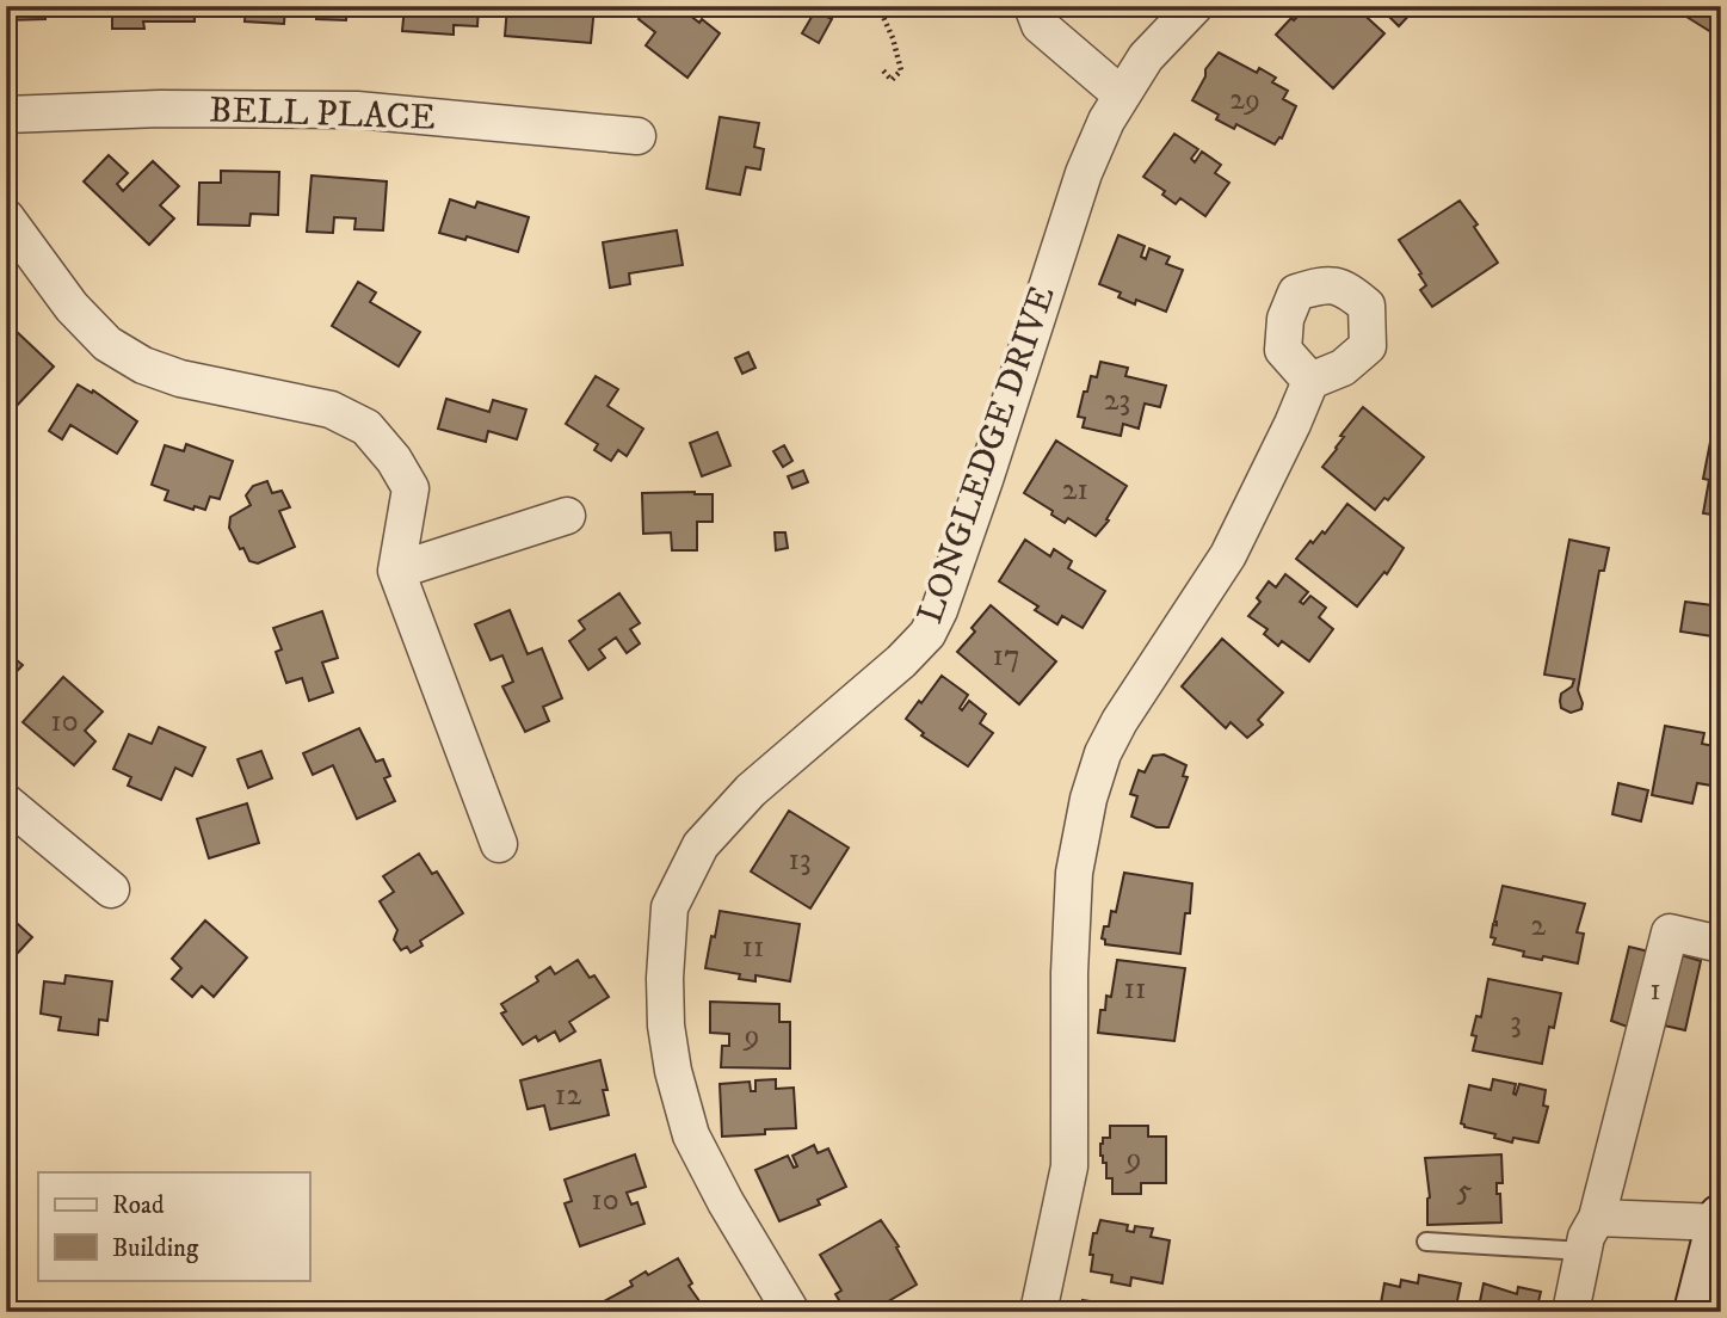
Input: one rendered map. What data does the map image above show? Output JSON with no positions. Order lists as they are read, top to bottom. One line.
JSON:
{"streets":{"street":["BELL PLACE","LONGLEDGE DRIVE"]},"house_numbers":["29","23","21","17","10","13","2","11","11","1","3","9","12","9","5","10"],"legend":["Road","Building"]}
